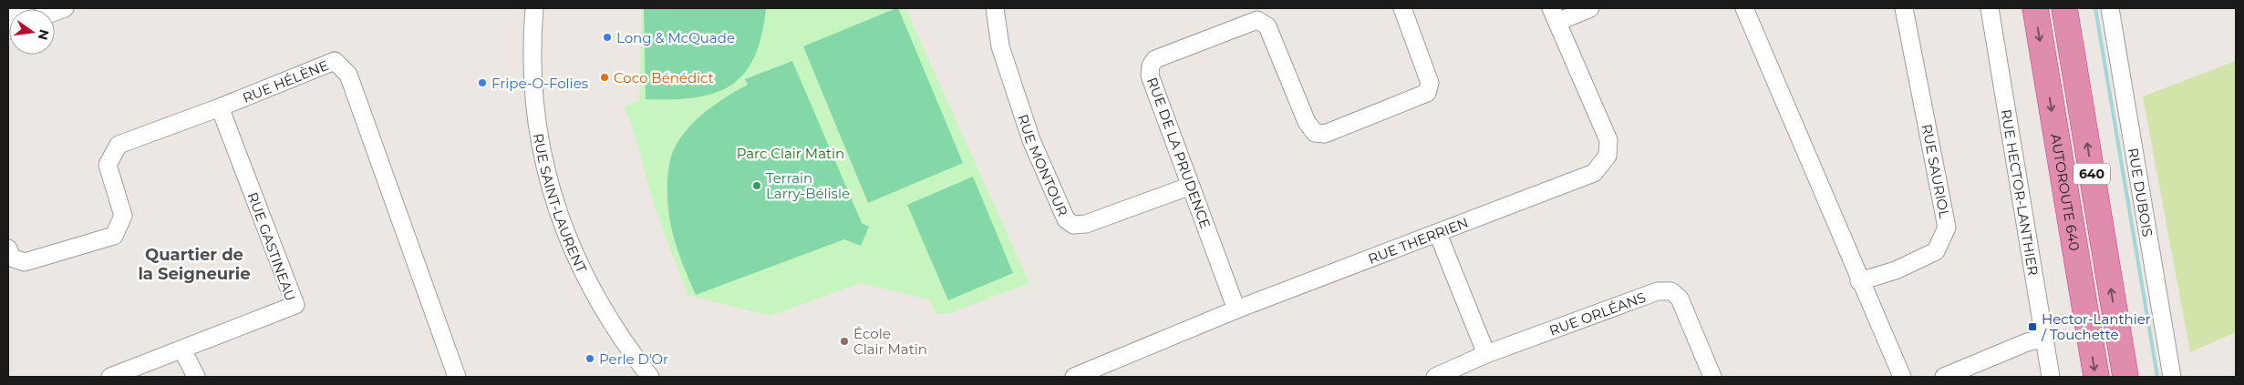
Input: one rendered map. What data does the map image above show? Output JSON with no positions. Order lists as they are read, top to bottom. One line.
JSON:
{"streets":{"highway":["640","AUTOROUTE 640"],"street":["RUE HÉLÈNE","RUE DE LA PRUDENCE","RUE MONTOUR","RUE SAURIOL","RUE HECTOR-LANTHIER","RUE DUBOIS","RUE SAINT-LAURENT","RUE THERRIEN","RUE GASTINEAU","RUE ORLÉANS"]},"crossings":[["RUE HÉLÈNE","RUE GASTINEAU"],["RUE DE LA PRUDENCE","RUE MONTOUR"],["RUE DE LA PRUDENCE","RUE THERRIEN"]],"districts":["Quartier de la Seigneurie"],"parks":["Parc Clair Matin"],"places":{"other":["Long & McQuade","Coco Bénédict","Fripe-O-Folies","Terrain Larry-Bélisle","École Clair Matin","Perle D'Or"],"transit":["Hector-Lanthier / Touchette"]},"north":"right"}
